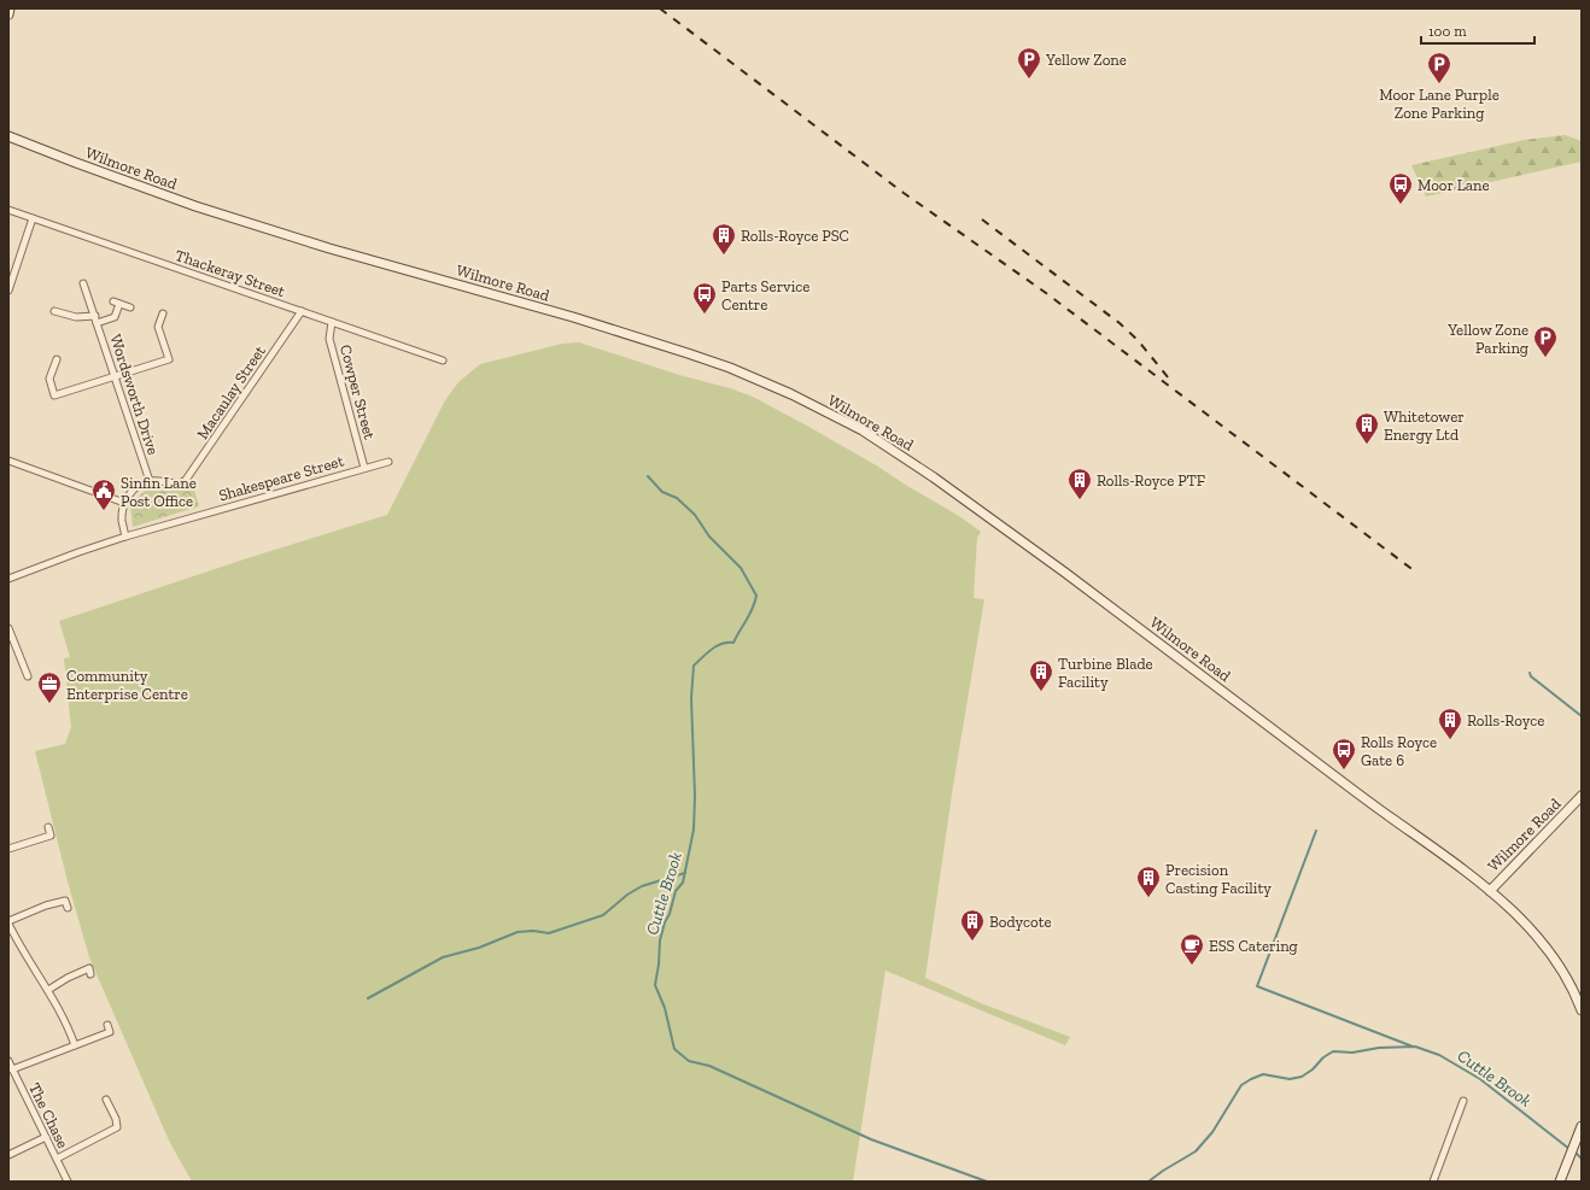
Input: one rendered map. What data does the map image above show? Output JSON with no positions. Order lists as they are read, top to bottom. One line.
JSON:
{"streets":{"street":["Wilmore Road","Thackeray Street","Macaulay Street","Cowper Street","Wordsworth Drive","Shakespeare Street","The Chase"]},"crossings":[["Thackeray Street","Macaulay Street"],["Thackeray Street","Cowper Street"],["Macaulay Street","Wordsworth Drive"],["Cowper Street","Shakespeare Street"]],"water":["Cuttle Brook"],"places":{"parking":["Yellow Zone","Moor Lane Purple Zone Parking","Yellow Zone Parking"],"bus stop":["Moor Lane","Parts Service Centre","Rolls Royce Gate 6"],"building":["Rolls-Royce PSC","Whitetower Energy Ltd","Rolls-Royce PTF","Turbine Blade Facility","Rolls-Royce","Precision Casting Facility","Bodycote"],"public building":["Sinfin Lane Post Office"],"office":["Community Enterprise Centre"],"cafe":["ESS Catering"]},"scale_bar":"100 m"}
